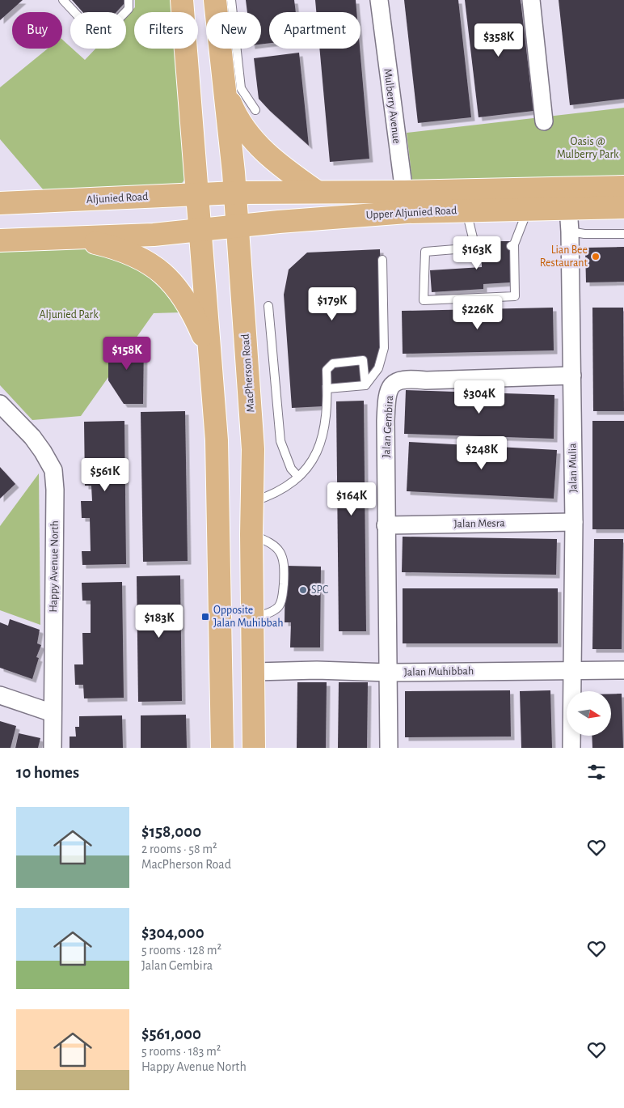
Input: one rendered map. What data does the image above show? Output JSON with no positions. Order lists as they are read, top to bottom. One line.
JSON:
{"streets":{"main road":["Aljunied Road","Upper Aljunied Road","MacPherson Road"],"street":["Mulberry Avenue","Jalan Gembira","Jalan Mulia","Jalan Mesra","Happy Avenue North","Jalan Muhibbah"]},"crossings":[["Mulberry Avenue","Upper Aljunied Road"],["Aljunied Road","Upper Aljunied Road"],["Aljunied Road","MacPherson Road"],["Upper Aljunied Road","MacPherson Road"],["Upper Aljunied Road","Jalan Mulia"],["MacPherson Road","Jalan Muhibbah"],["Jalan Gembira","Jalan Mulia"],["Jalan Gembira","Jalan Mesra"],["Jalan Gembira","Jalan Muhibbah"],["Jalan Mulia","Jalan Mesra"],["Jalan Mulia","Jalan Muhibbah"]],"parks":["Oasis @ Mulberry Park","Aljunied Park"],"places":{"other":["Lian Bee Restaurant","SPC"],"transit":["Opposite Jalan Muhibbah"]},"north":"right","page":{"chip":["Buy","Rent","Filters","New","Apartment"],"price":["$358K","$163K","$179K","$226K","$158K","$304K","$248K","$561K","$164K","$183K"],"heading":"10 homes","list":[{"name":"$158,000","note":"2 rooms · 58 m² · MacPherson Road"},{"name":"$304,000","note":"5 rooms · 128 m² · Jalan Gembira"},{"name":"$561,000","note":"5 rooms · 183 m² · Happy Avenue North"}]}}
